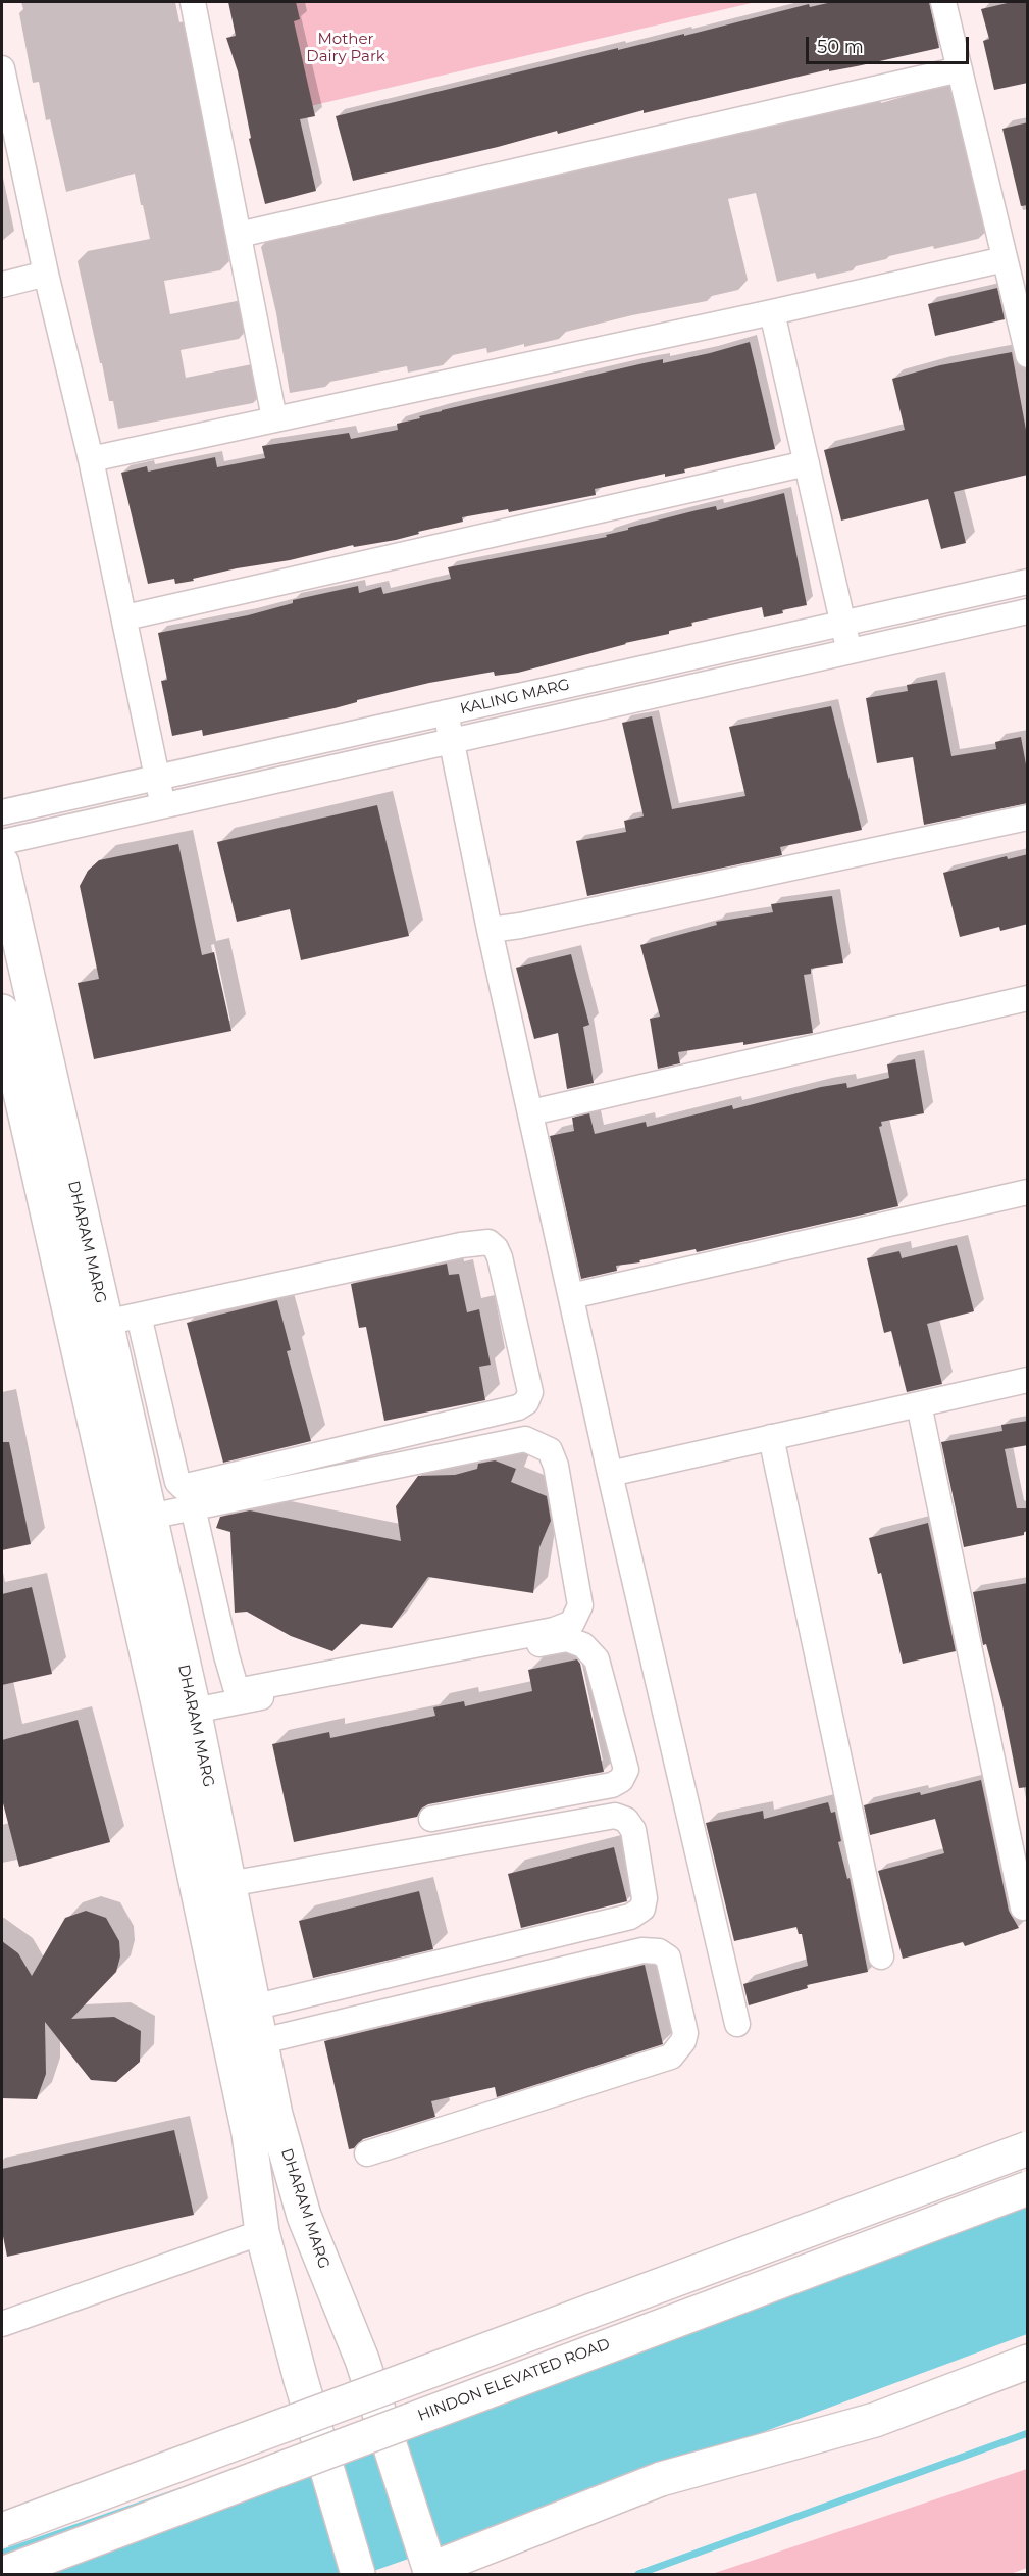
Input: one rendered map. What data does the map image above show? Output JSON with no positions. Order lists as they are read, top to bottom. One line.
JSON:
{"streets":{"main road":["DHARAM MARG","HINDON ELEVATED ROAD"],"street":["KALING MARG"]},"parks":["Mother Dairy Park"],"scale_bar":"50 m"}
